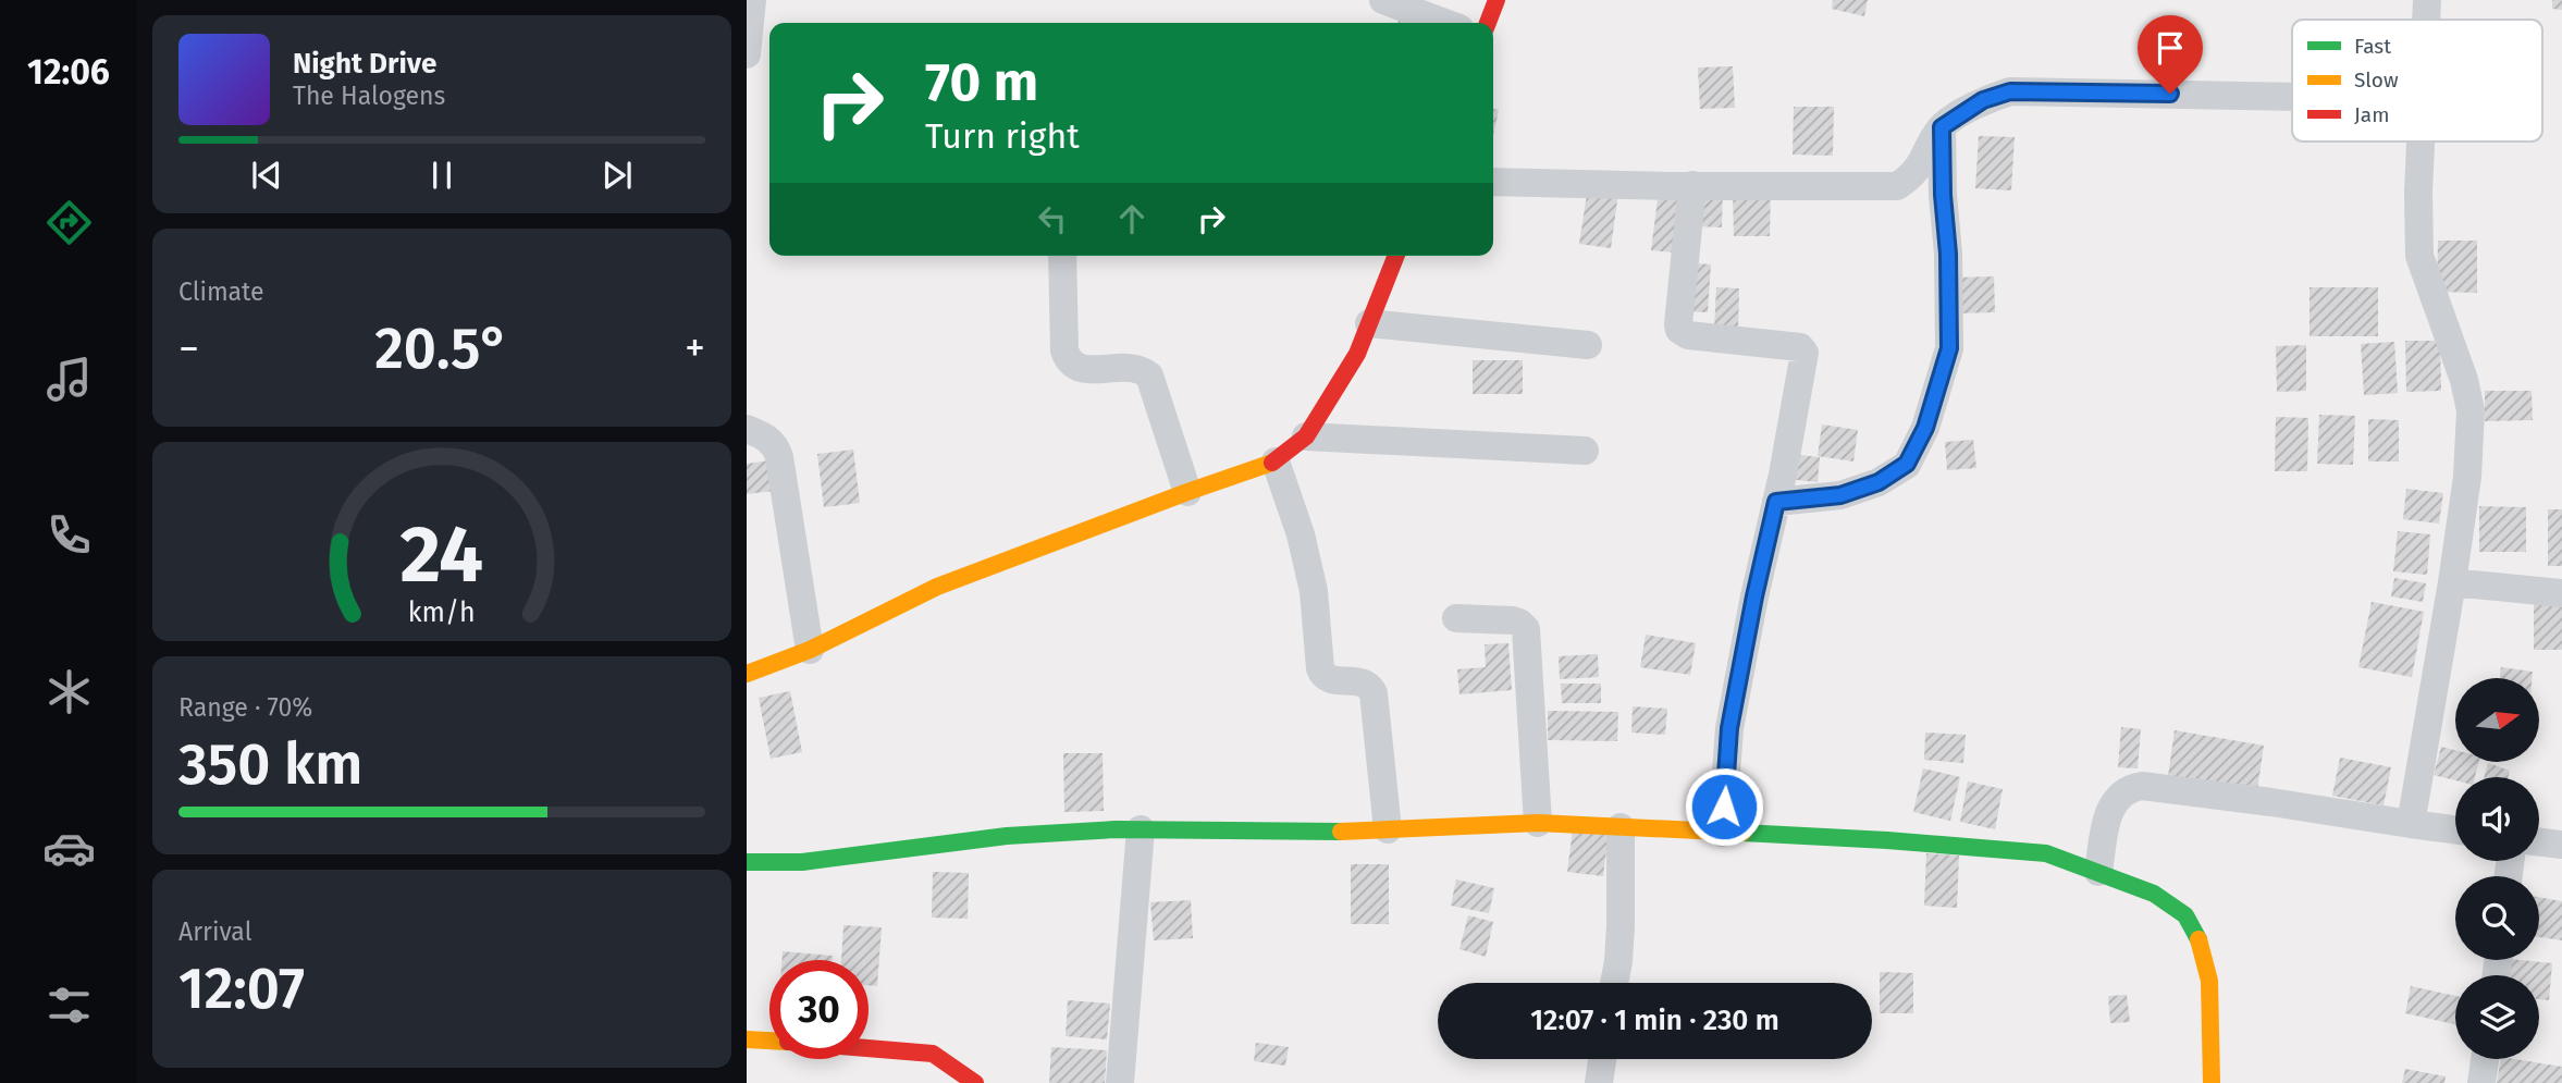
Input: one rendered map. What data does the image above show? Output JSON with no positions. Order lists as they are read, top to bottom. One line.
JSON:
{"legend":["Fast","Slow","Jam"],"north":"right","page":{"tabs":"12:06","turn":["70 m","Turn right"],"song":["Night Drive","The Halogens"],"tile":["Climate",["Range · 70%","350 km"],["Arrival","12:07"]],"heat":["−","20.5°","+"],"limit":"30","trip":"12:07 · 1 min · 230 m","gauge":["24","km/h"]}}
